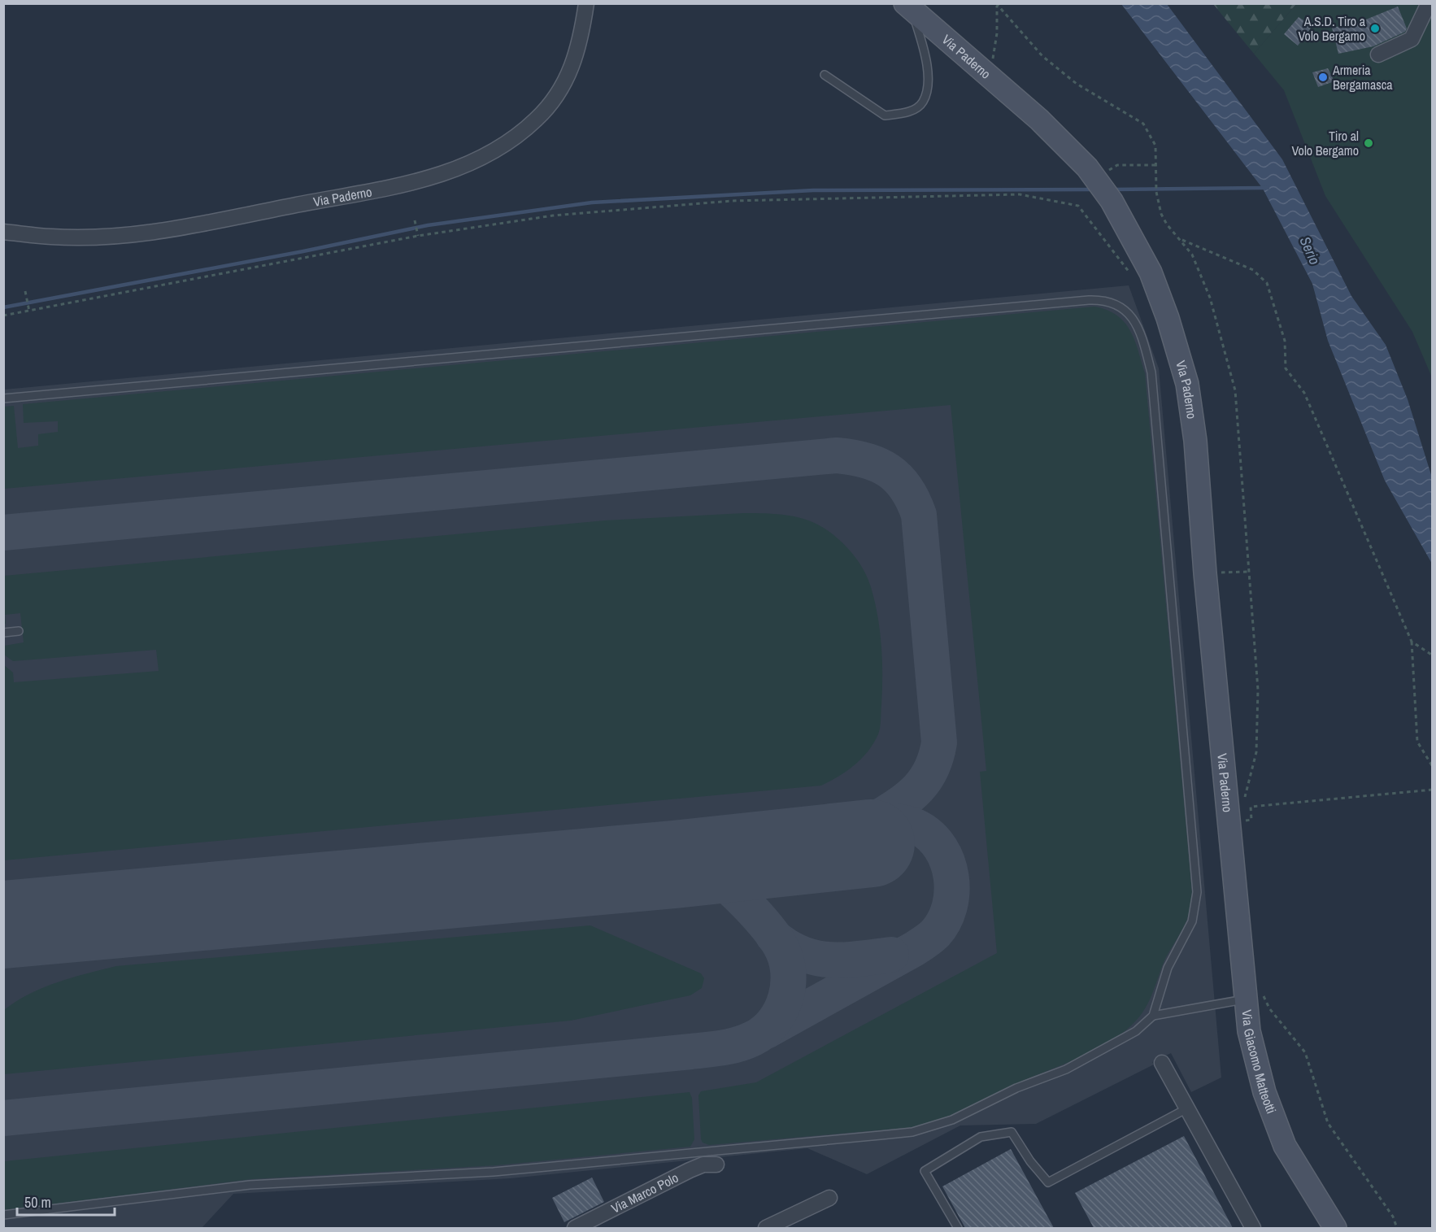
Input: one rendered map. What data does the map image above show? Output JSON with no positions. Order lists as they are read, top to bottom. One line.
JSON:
{"streets":{"street":["Via Paderno","Via Giacomo Matteotti","Via Marco Polo"]},"crossings":[["Via Paderno","Via Giacomo Matteotti"]],"water":["Serio"],"places":["A.S.D. Tiro a Volo Bergamo","Armeria Bergamasca","Tiro al Volo Bergamo"],"scale_bar":"50 m"}
